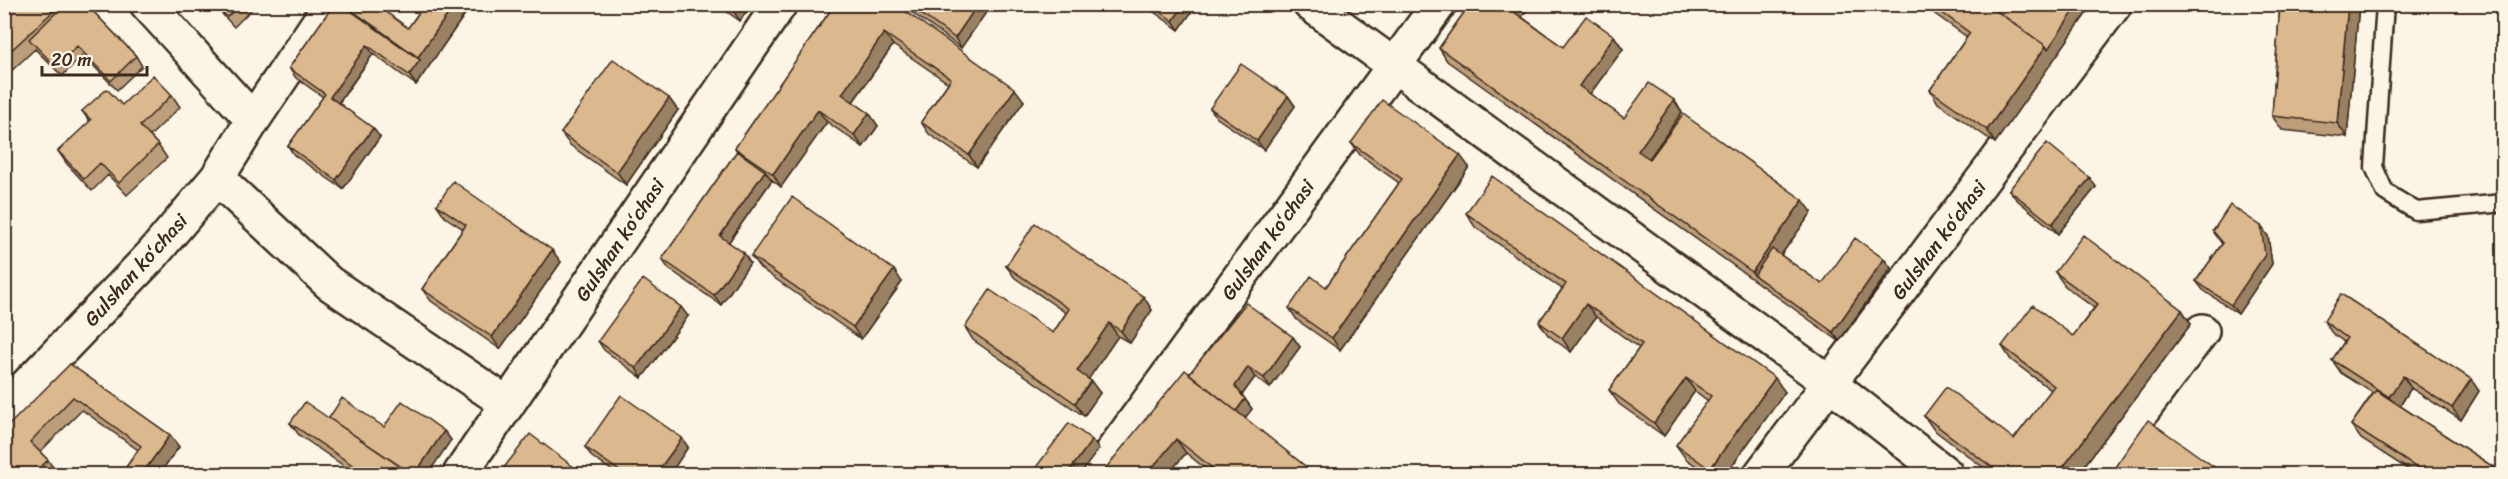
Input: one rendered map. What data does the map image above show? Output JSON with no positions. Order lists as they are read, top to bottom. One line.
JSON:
{"streets":{"street":["Gulshan koʻchasi"]},"scale_bar":"20 m"}
